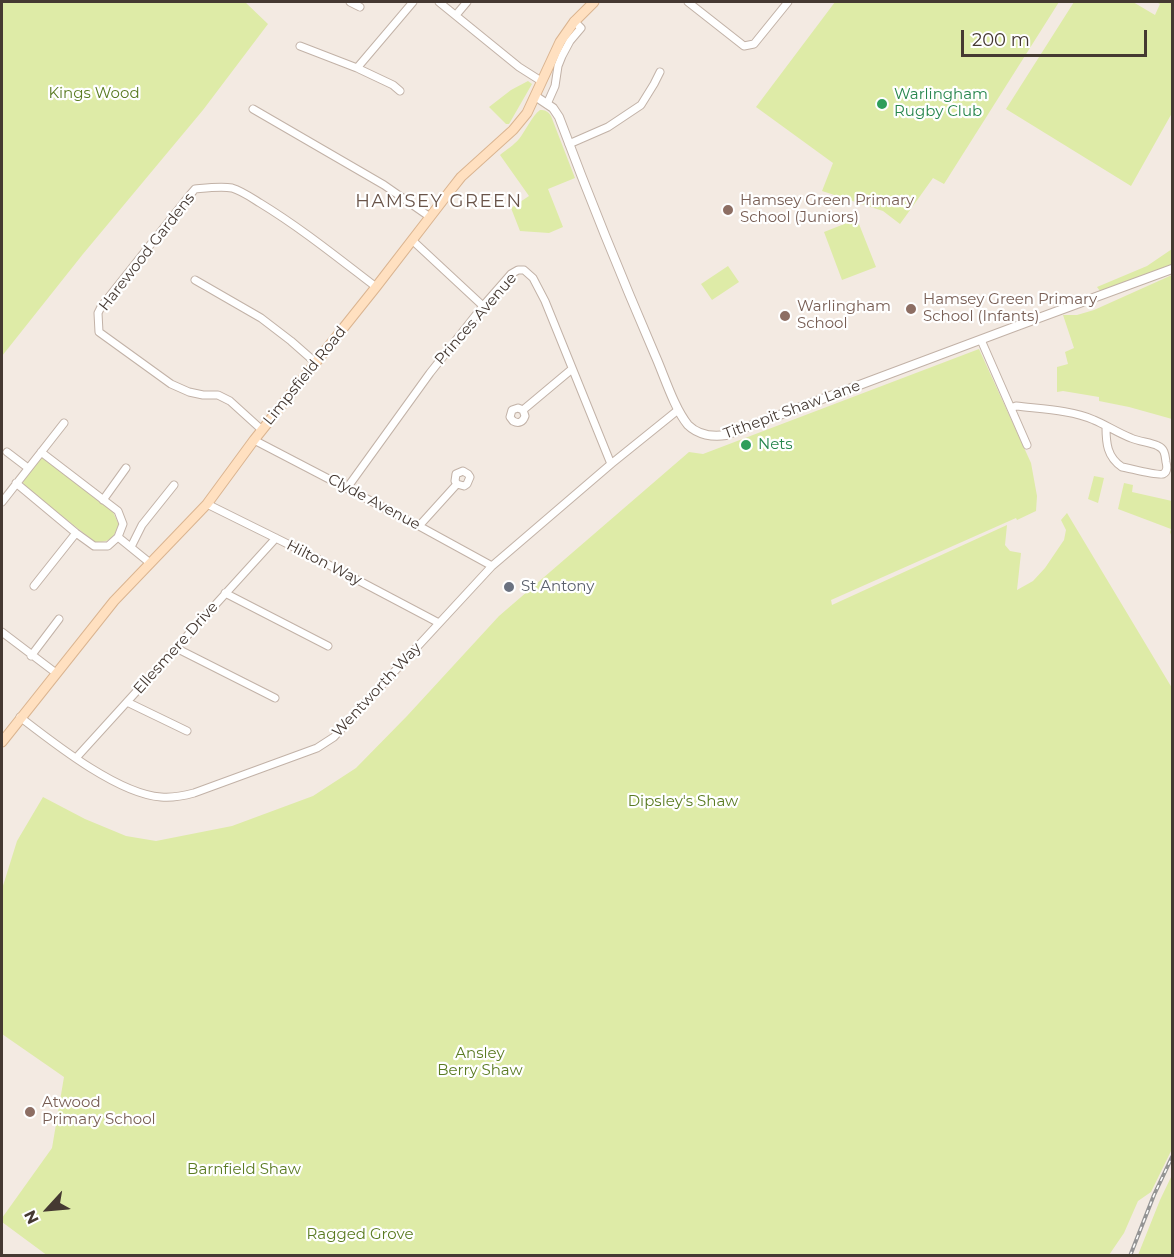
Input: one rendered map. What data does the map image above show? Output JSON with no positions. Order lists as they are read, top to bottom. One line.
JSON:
{"streets":{"main road":["Limpsfield Road"],"street":["Harewood Gardens","Princes Avenue","Tithepit Shaw Lane","Clyde Avenue","Hilton Way","Ellesmere Drive","Wentworth Way"]},"crossings":[["Harewood Gardens","Limpsfield Road"],["Princes Avenue","Clyde Avenue"],["Princes Avenue","Wentworth Way"],["Limpsfield Road","Tithepit Shaw Lane"],["Limpsfield Road","Clyde Avenue"],["Limpsfield Road","Hilton Way"],["Limpsfield Road","Wentworth Way"],["Tithepit Shaw Lane","Wentworth Way"],["Clyde Avenue","Wentworth Way"],["Hilton Way","Ellesmere Drive"],["Hilton Way","Wentworth Way"],["Ellesmere Drive","Wentworth Way"]],"districts":["HAMSEY GREEN"],"parks":["Kings Wood","Dipsley's Shaw","Ansley Berry Shaw","Barnfield Shaw","Ragged Grove"],"places":["Warlingham Rugby Club","Hamsey Green Primary School (Juniors)","Hamsey Green Primary School (Infants)","Warlingham School","Nets","St Antony","Atwood Primary School"],"scale_bar":"200 m","north":"bottom left"}
